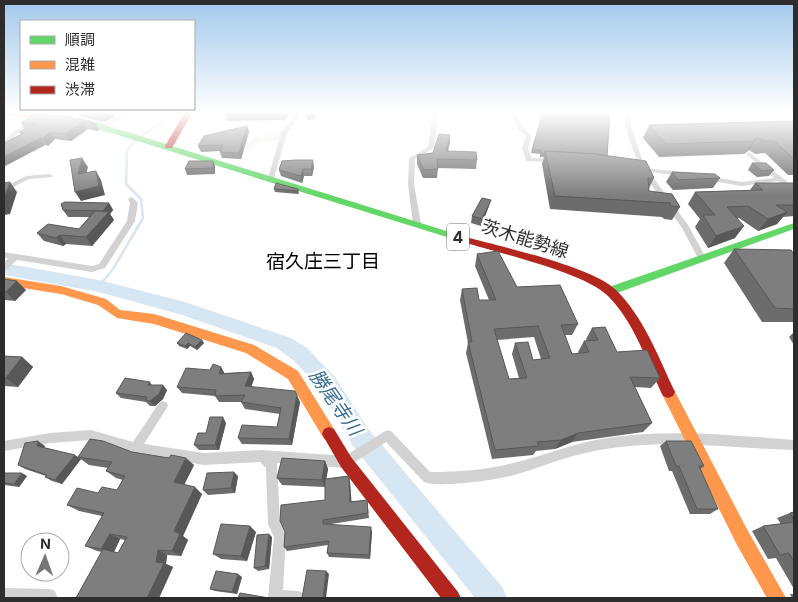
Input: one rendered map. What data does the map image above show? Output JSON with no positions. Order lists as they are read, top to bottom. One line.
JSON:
{"streets":{"main road":["4","茨木能勢線"]},"districts":["宿久庄三丁目"],"water":["勝尾寺川"],"legend":["順調","混雑","渋滞"],"north":"top"}
